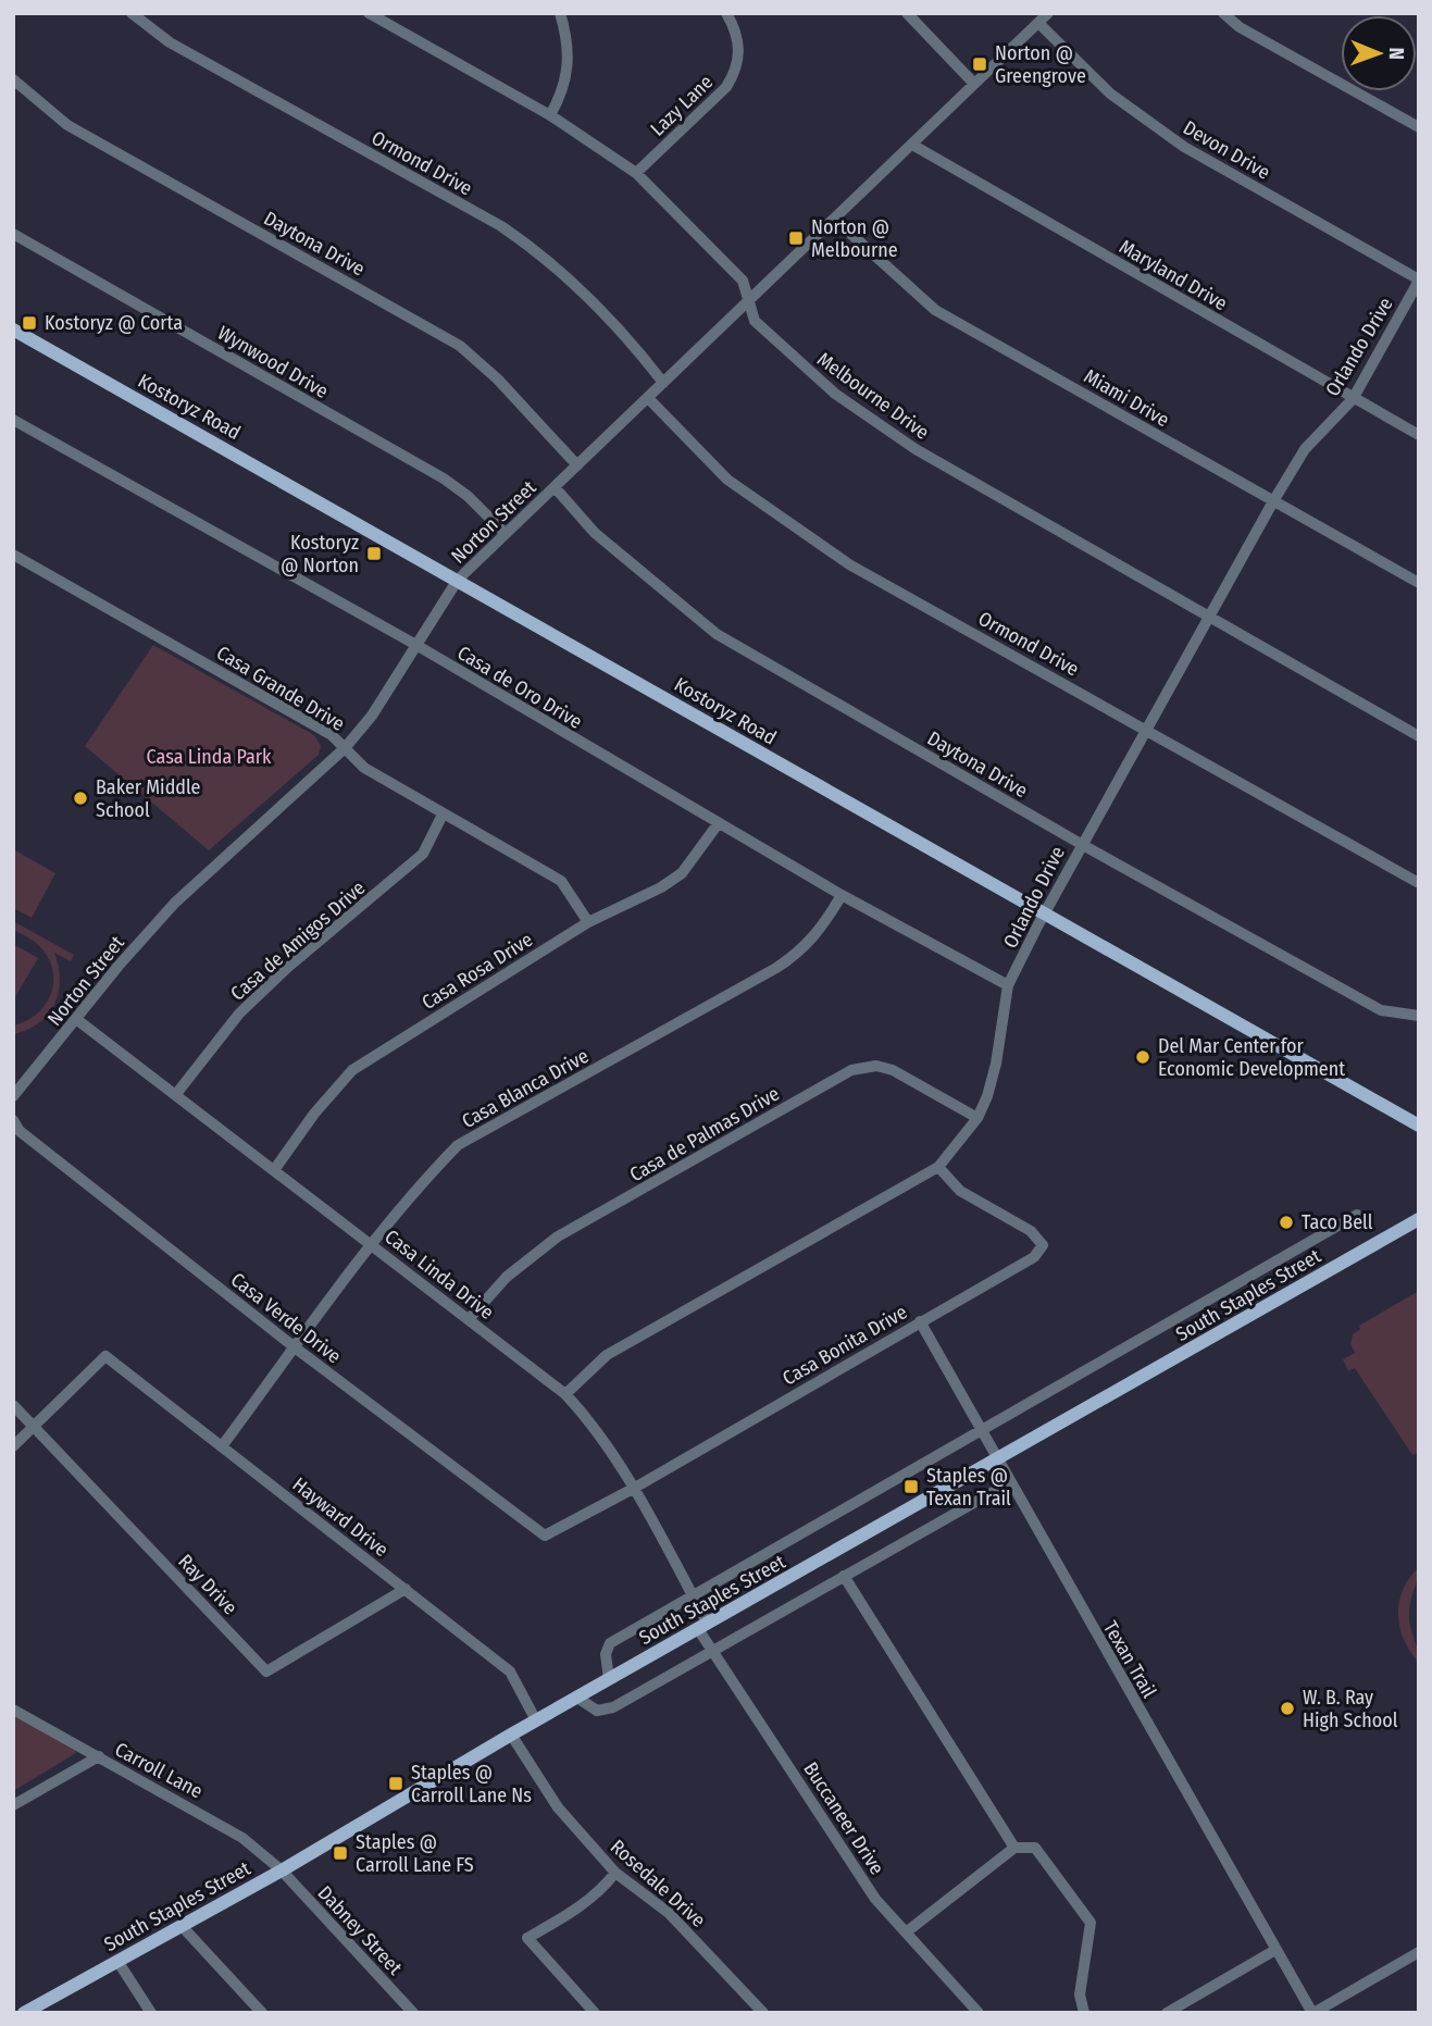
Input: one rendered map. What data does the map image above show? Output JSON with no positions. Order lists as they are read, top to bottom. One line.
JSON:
{"streets":{"main road":["Kostoryz Road","South Staples Street"],"street":["Lazy Lane","Devon Drive","Ormond Drive","Daytona Drive","Maryland Drive","Orlando Drive","Wynwood Drive","Melbourne Drive","Miami Drive","Norton Street","Casa de Oro Drive","Casa Grande Drive","Casa de Amigos Drive","Casa Rosa Drive","Casa Blanca Drive","Casa de Palmas Drive","Casa Linda Drive","Casa Verde Drive","Casa Bonita Drive","Hayward Drive","Ray Drive","Texan Trail","Carroll Lane","Buccaneer Drive","Rosedale Drive","Dabney Street"]},"crossings":[["Lazy Lane","Melbourne Drive"],["Devon Drive","Orlando Drive"],["Devon Drive","Norton Street"],["Ormond Drive","Orlando Drive"],["Ormond Drive","Norton Street"],["Daytona Drive","Orlando Drive"],["Daytona Drive","Norton Street"],["Maryland Drive","Orlando Drive"],["Maryland Drive","Norton Street"],["Orlando Drive","Melbourne Drive"],["Orlando Drive","Miami Drive"],["Orlando Drive","Kostoryz Road"],["Orlando Drive","Casa de Oro Drive"],["Orlando Drive","Casa de Palmas Drive"],["Orlando Drive","Casa Linda Drive"],["Orlando Drive","Casa Bonita Drive"],["Wynwood Drive","Norton Street"],["Melbourne Drive","Norton Street"],["Miami Drive","Norton Street"],["Kostoryz Road","Norton Street"],["Norton Street","Casa de Oro Drive"],["Norton Street","Casa Grande Drive"],["Norton Street","Casa Linda Drive"],["Casa de Oro Drive","Casa Rosa Drive"],["Casa de Oro Drive","Casa Blanca Drive"],["Casa Grande Drive","Casa de Amigos Drive"],["Casa Grande Drive","Casa Rosa Drive"],["Casa de Amigos Drive","Casa Linda Drive"],["Casa Rosa Drive","Casa Linda Drive"],["Casa Blanca Drive","Casa Linda Drive"],["Casa Blanca Drive","Casa Verde Drive"],["Casa Blanca Drive","Hayward Drive"],["Casa de Palmas Drive","Casa Linda Drive"],["Casa Linda Drive","South Staples Street"],["Casa Linda Drive","Casa Bonita Drive"],["Casa Linda Drive","Buccaneer Drive"],["South Staples Street","Hayward Drive"],["South Staples Street","Texan Trail"],["South Staples Street","Carroll Lane"],["South Staples Street","Buccaneer Drive"],["South Staples Street","Rosedale Drive"],["South Staples Street","Dabney Street"],["Casa Verde Drive","Casa Bonita Drive"],["Casa Bonita Drive","Texan Trail"],["Hayward Drive","Ray Drive"],["Carroll Lane","Dabney Street"]],"parks":["Casa Linda Park"],"places":{"transit":["Norton @ Greengrove","Norton @ Melbourne","Kostoryz @ Corta","Kostoryz @ Norton","Staples @ Texan Trail","Staples @ Carroll Lane Ns","Staples @ Carroll Lane FS"],"other":["Baker Middle School","Del Mar Center for Economic Development","Taco Bell","W. B. Ray High School"]},"north":"right"}
